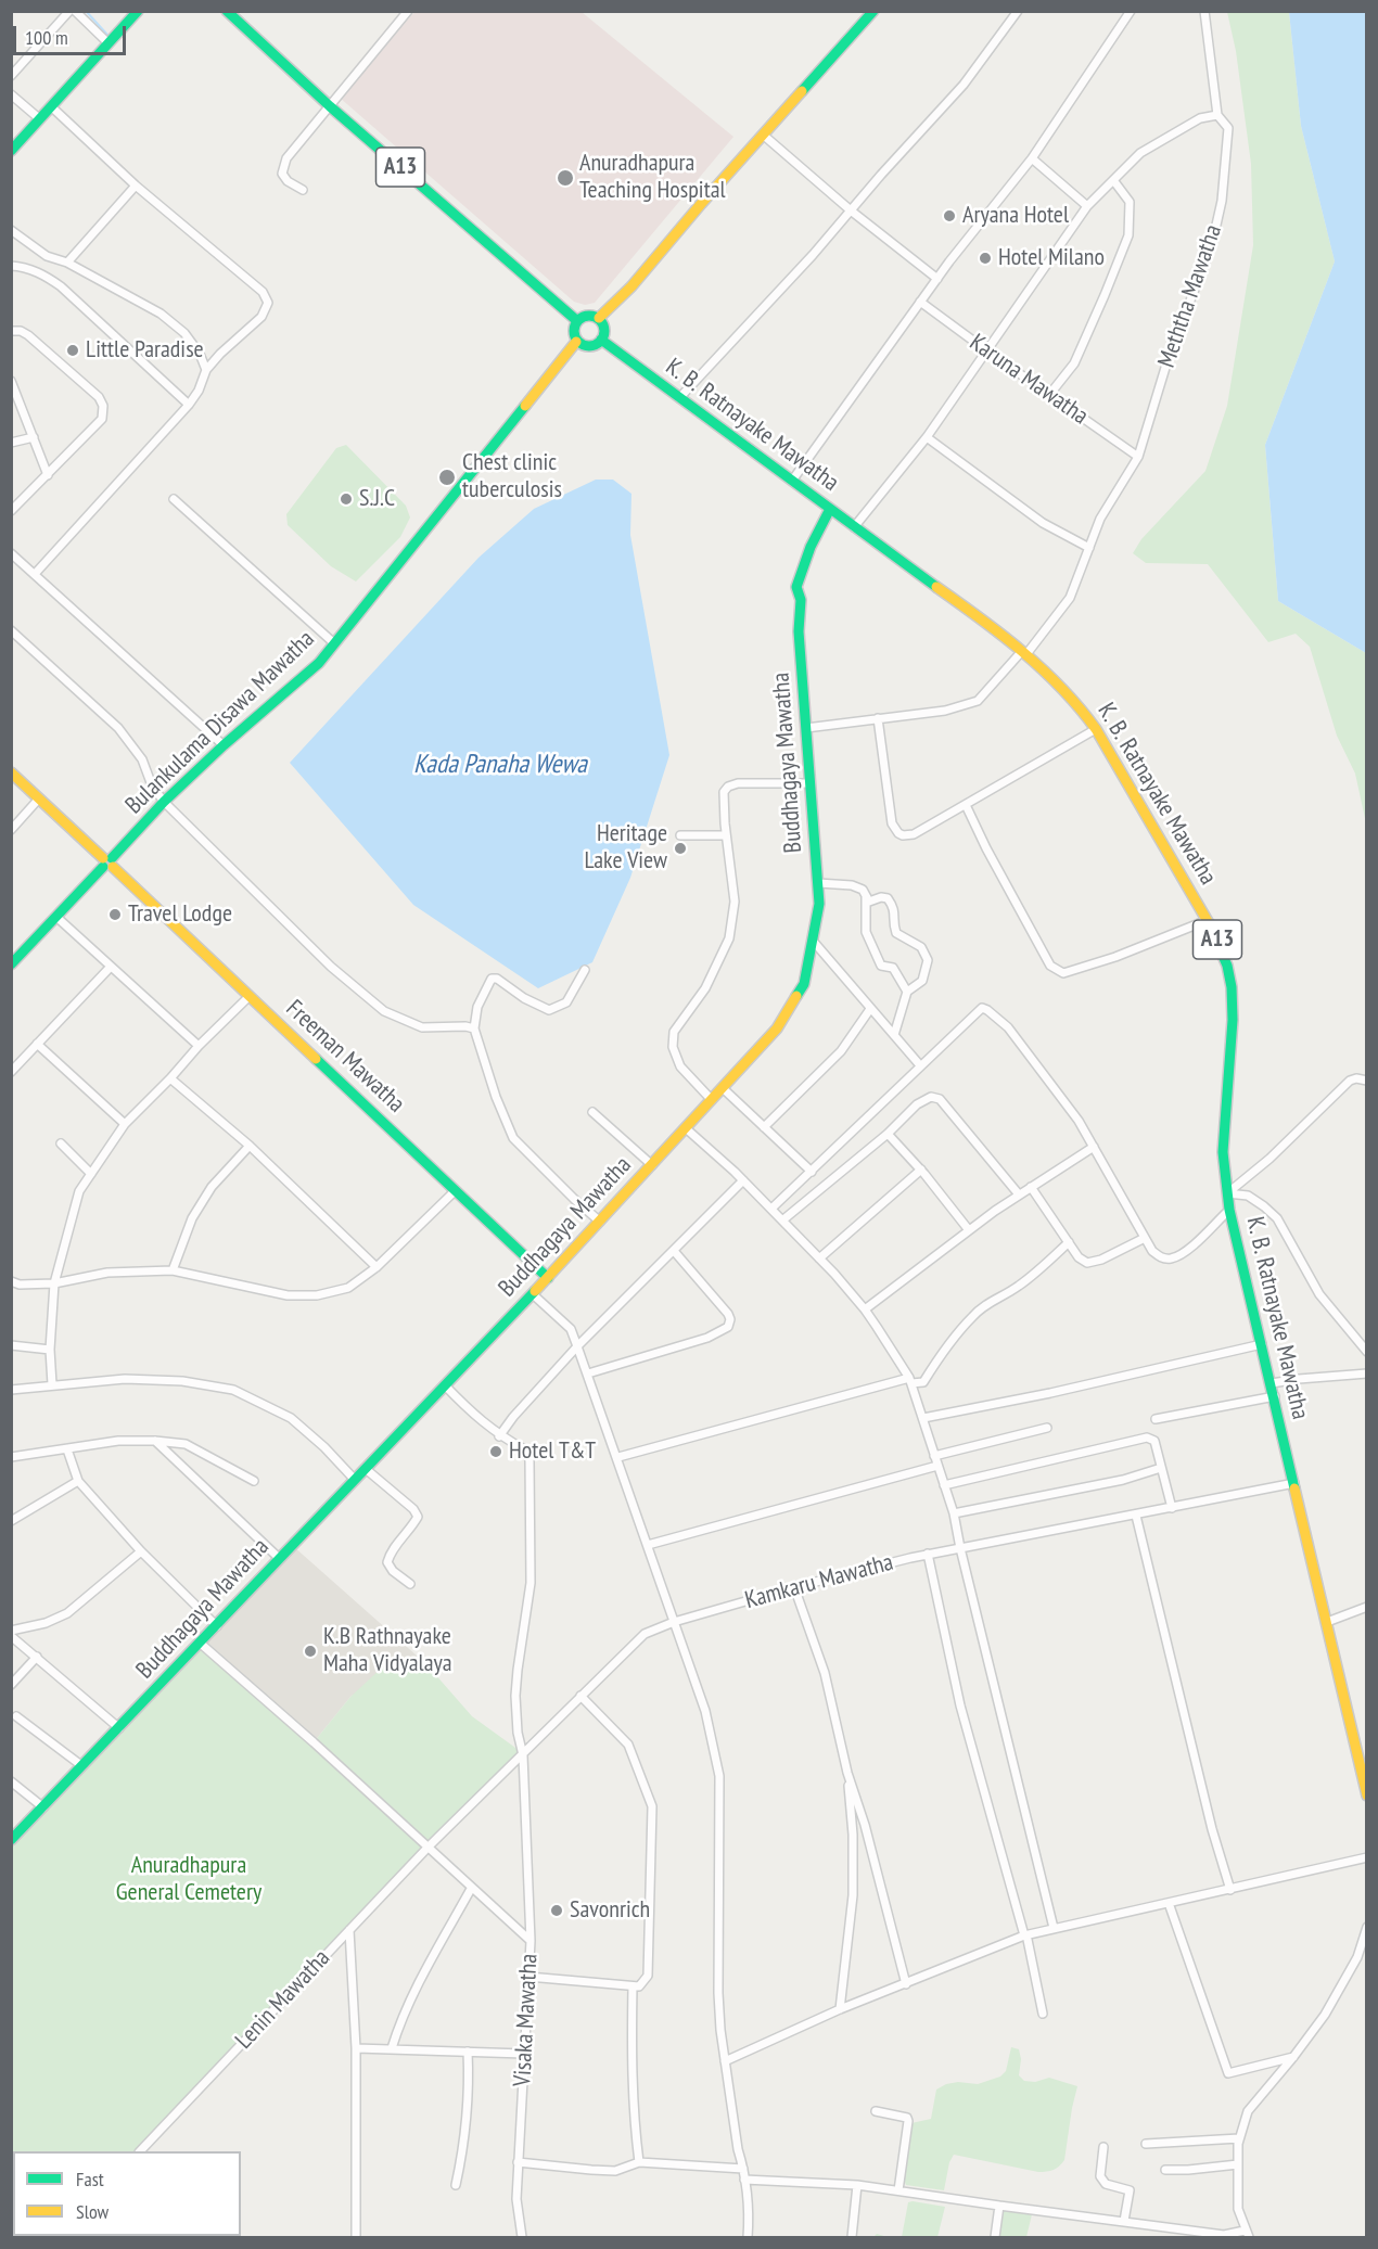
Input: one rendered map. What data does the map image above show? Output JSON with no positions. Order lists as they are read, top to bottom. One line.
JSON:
{"streets":{"main road":["A13","K. B. Ratnayake Mawatha","Bulankulama Disawa Mawatha","Buddhagaya Mawatha","Freeman Mawatha"],"street":["Meththa Mawatha","Karuna Mawatha","Kamkaru Mawatha","Lenin Mawatha","Visaka Mawatha"]},"crossings":[["A13","K. B. Ratnayake Mawatha"],["A13","Bulankulama Disawa Mawatha"],["Meththa Mawatha","Karuna Mawatha"],["Meththa Mawatha","K. B. Ratnayake Mawatha"],["Meththa Mawatha","Buddhagaya Mawatha"],["K. B. Ratnayake Mawatha","Bulankulama Disawa Mawatha"],["K. B. Ratnayake Mawatha","Buddhagaya Mawatha"],["K. B. Ratnayake Mawatha","Kamkaru Mawatha"],["Bulankulama Disawa Mawatha","Freeman Mawatha"],["Buddhagaya Mawatha","Freeman Mawatha"],["Buddhagaya Mawatha","Visaka Mawatha"],["Kamkaru Mawatha","Lenin Mawatha"],["Kamkaru Mawatha","Visaka Mawatha"],["Lenin Mawatha","Visaka Mawatha"]],"water":["Kada Panaha Wewa"],"parks":["Anuradhapura General Cemetery"],"places":["Anuradhapura Teaching Hospital","Aryana Hotel","Hotel Milano","Little Paradise","Chest clinic tuberculosis","S.J.C","Heritage Lake View","Travel Lodge","Hotel T&T","K.B Rathnayake Maha Vidyalaya","Savonrich"],"legend":["Fast","Slow"],"scale_bar":"100 m"}
